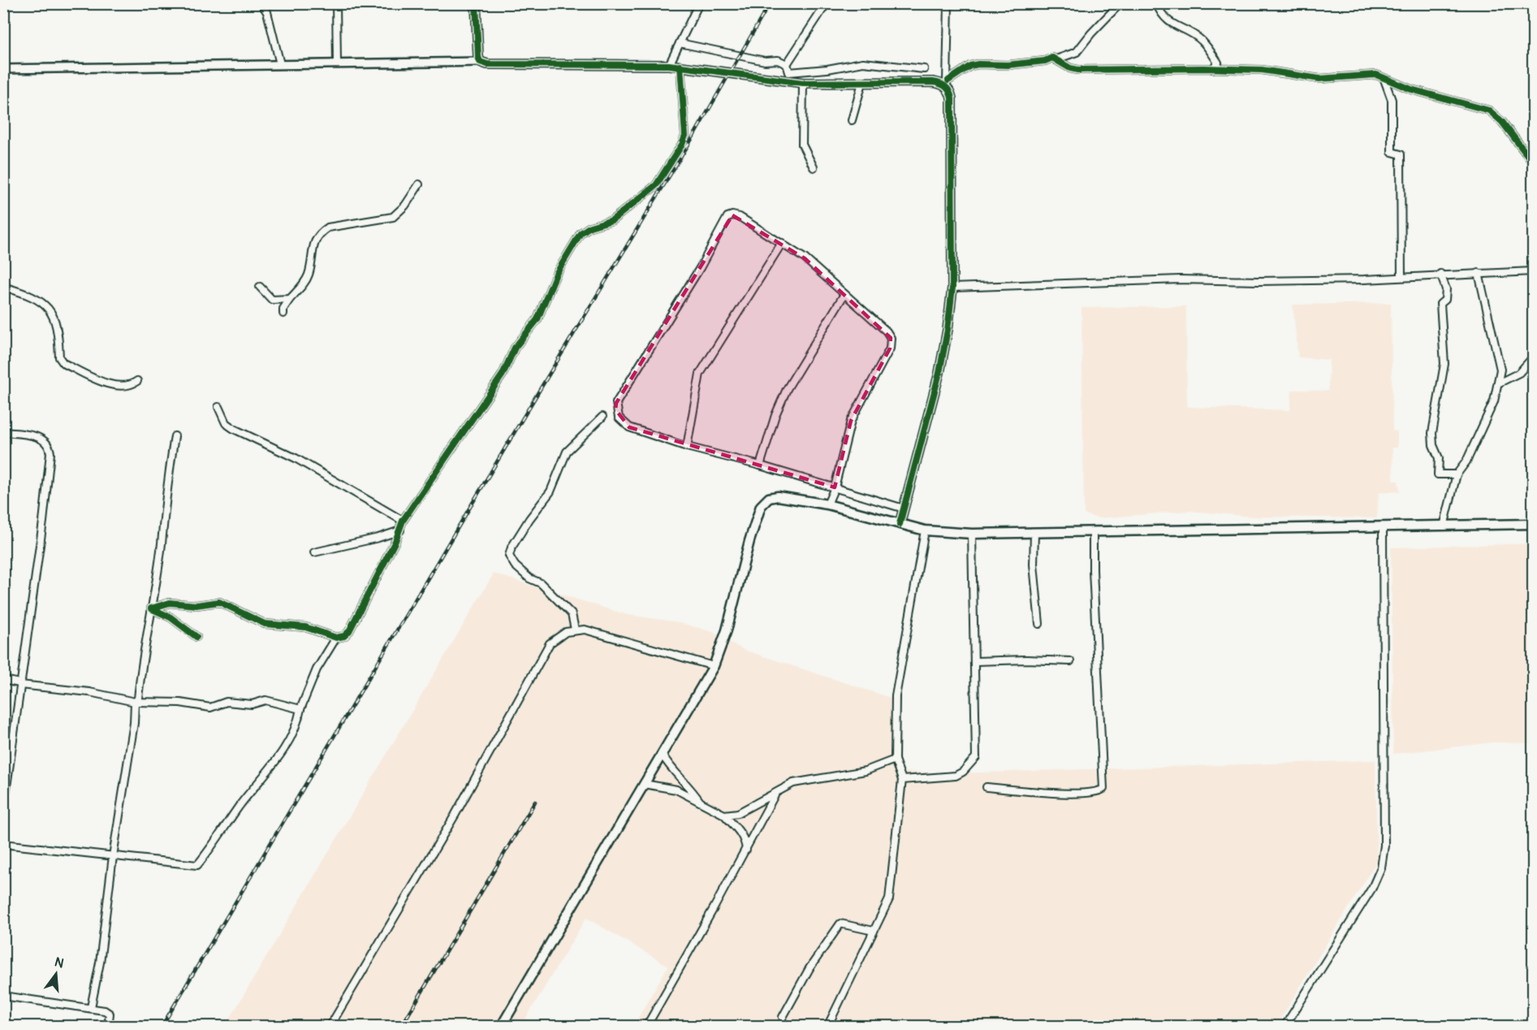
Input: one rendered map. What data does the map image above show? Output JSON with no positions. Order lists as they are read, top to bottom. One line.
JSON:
{"north":"top"}
